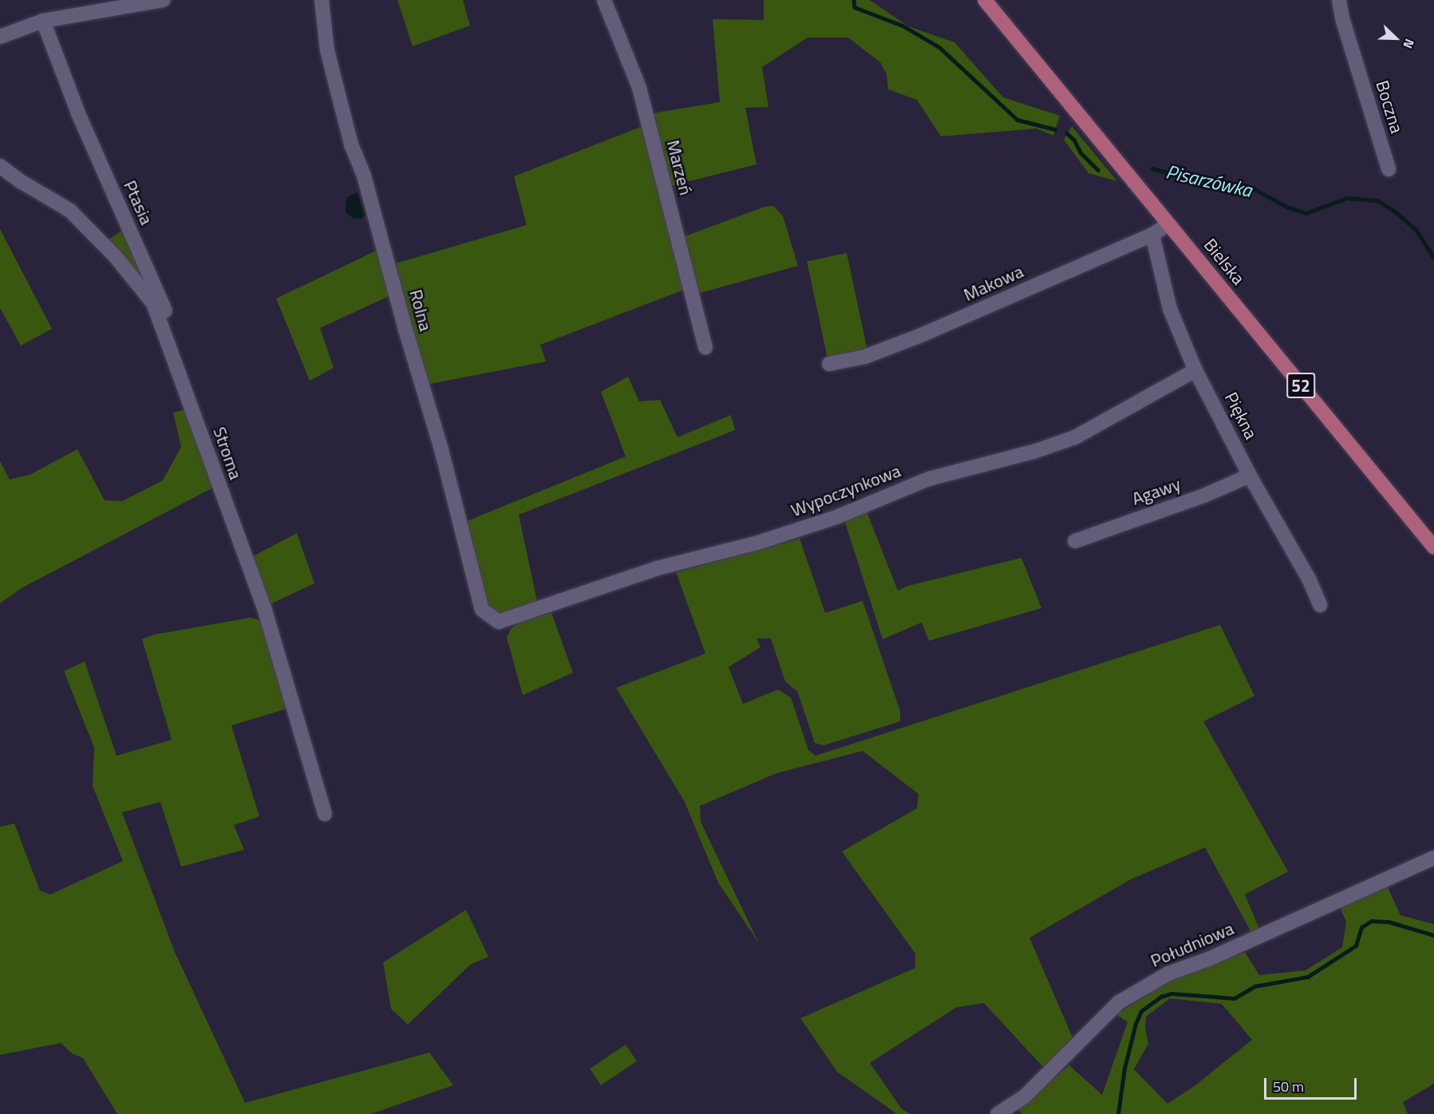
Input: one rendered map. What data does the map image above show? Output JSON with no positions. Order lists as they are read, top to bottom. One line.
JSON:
{"streets":{"main road":["Bielska","52"],"street":["Boczna","Marzeń","Ptasia","Makowa","Rolna","Piękna","Stroma","Wypoczynkowa","Agawy","Południowa"]},"crossings":[["Bielska","Makowa"],["Makowa","Piękna"],["Rolna","Wypoczynkowa"],["Piękna","Wypoczynkowa"],["Piękna","Agawy"]],"water":["Pisarzówka"],"scale_bar":"50 m","north":"bottom right"}
